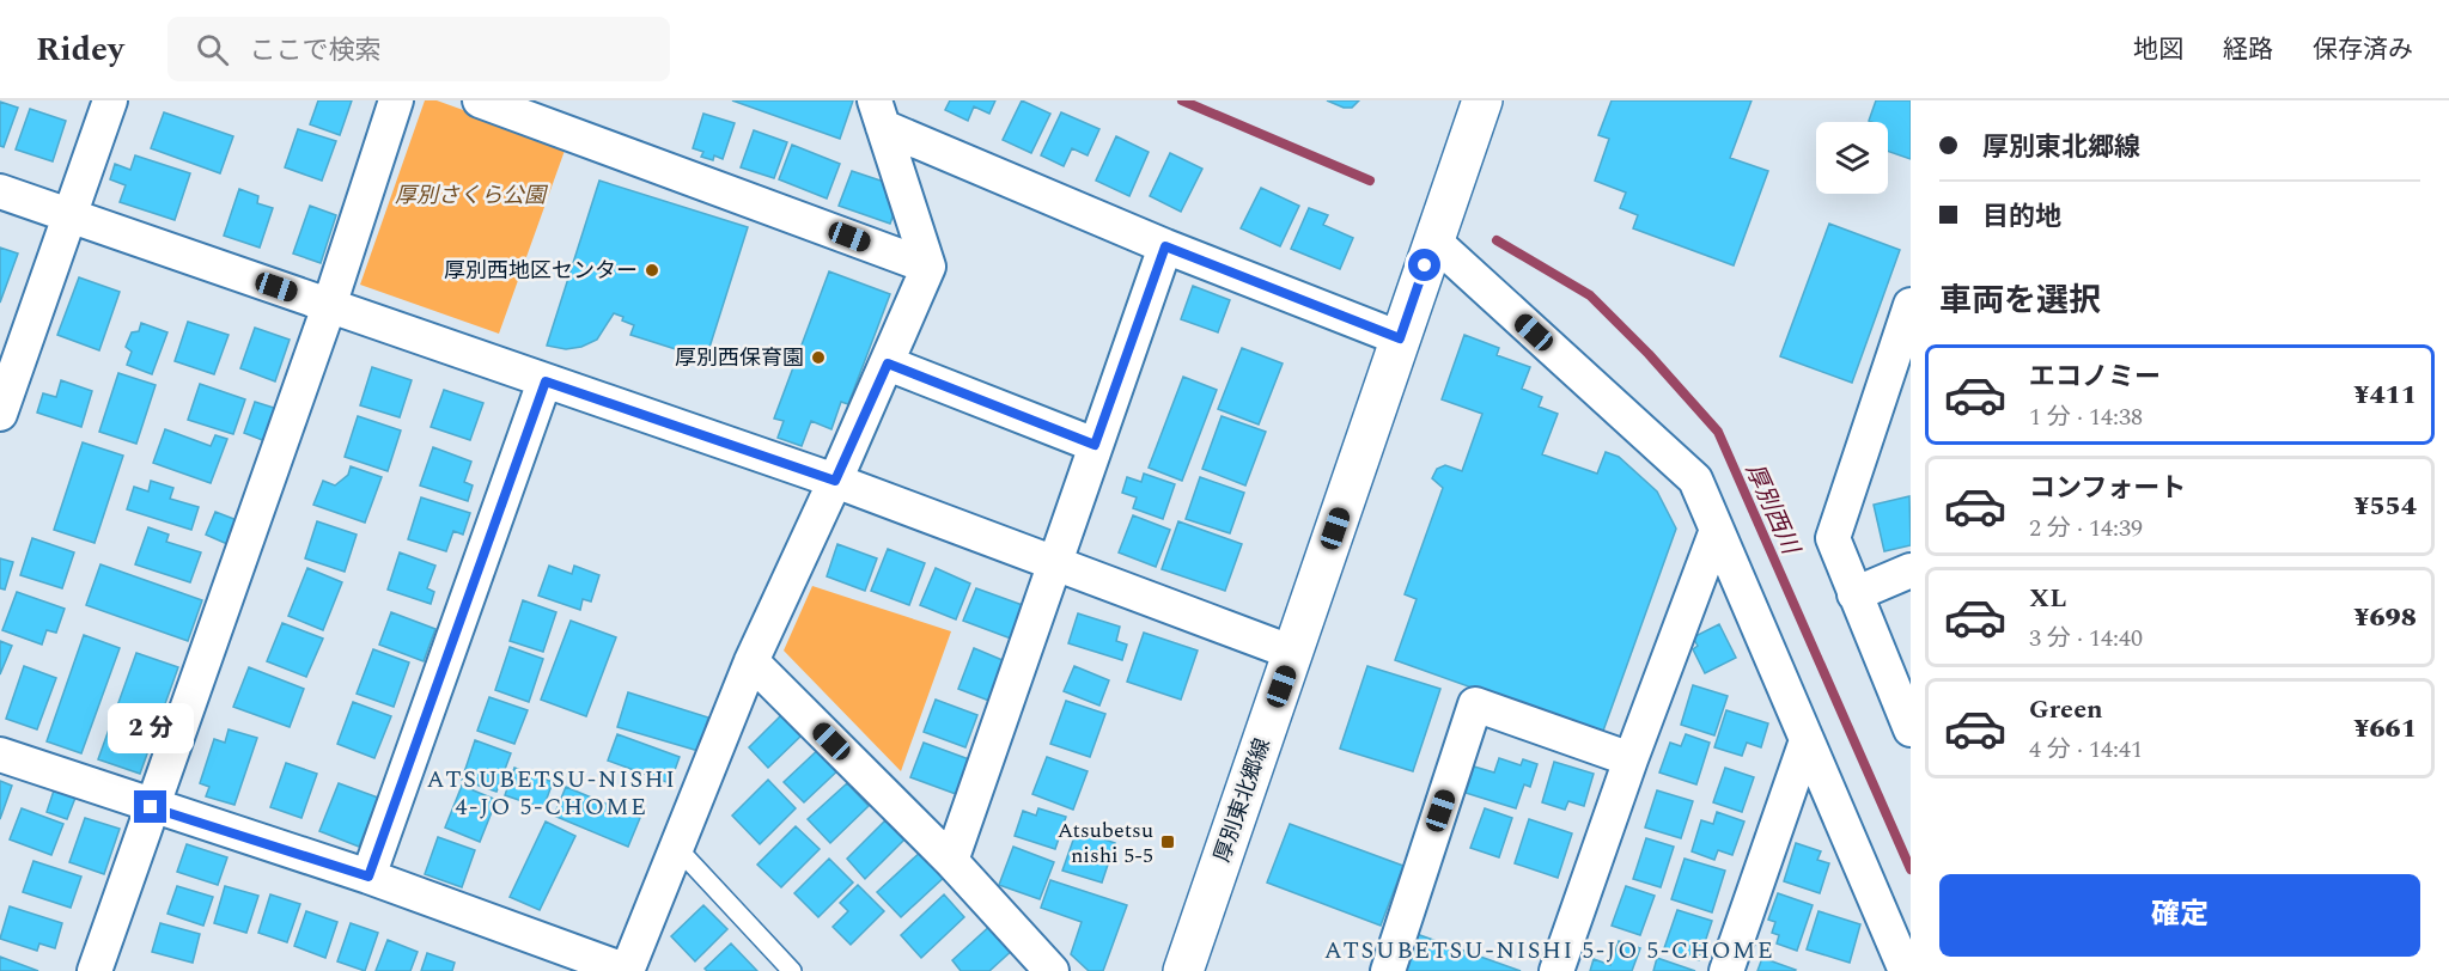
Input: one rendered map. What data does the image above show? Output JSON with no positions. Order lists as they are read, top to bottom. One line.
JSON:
{"streets":{"main road":["厚別東北郷線"]},"districts":["ATSUBETSU-NISHI 4-JO 5-CHOME","ATSUBETSU-NISHI 5-JO 5-CHOME"],"water":["厚別西川"],"parks":["厚別さくら公園"],"places":{"other":["厚別西地区センター","厚別西保育園"],"transit":["Atsubetsu nishi 5-5"]},"page":{"header":"Ridey","search":"ここで検索","nav":["地図","経路","保存済み"],"banner":["厚別東北郷線","目的地"],"heading":"車両を選択","list":[{"name":"エコノミー","note":"1 分 · 14:38","value":"¥411"},{"name":"コンフォート","note":"2 分 · 14:39","value":"¥554"},{"name":"XL","note":"3 分 · 14:40","value":"¥698"},{"name":"Green","note":"4 分 · 14:41","value":"¥661"}],"bubble":"2 分","buttons":"確定"}}
